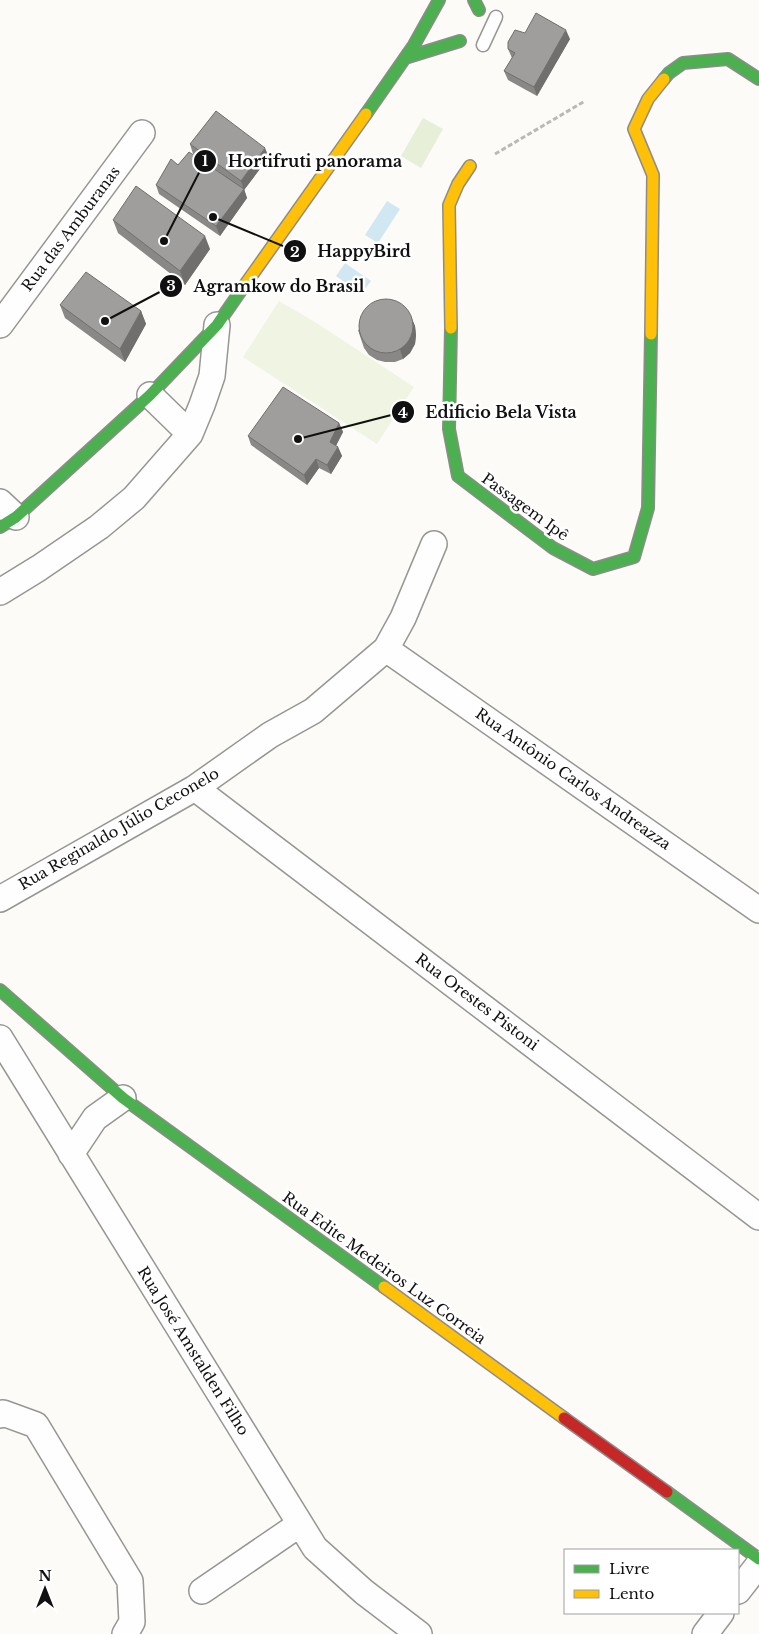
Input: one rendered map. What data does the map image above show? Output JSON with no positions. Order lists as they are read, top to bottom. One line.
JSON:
{"streets":{"street":["Rua das Amburanas","Passagem Ipê","Rua Antônio Carlos Andreazza","Rua Reginaldo Júlio Ceconelo","Rua Orestes Pistoni","Rua Edite Medeiros Luz Correia","Rua José Amstalden Filho"]},"crossings":[["Rua Antônio Carlos Andreazza","Rua Reginaldo Júlio Ceconelo"],["Rua Reginaldo Júlio Ceconelo","Rua Orestes Pistoni"]],"places":["HappyBird","Hortifruti panorama","Agramkow do Brasil","Edificio Bela Vista"],"legend":["Livre","Lento"],"north":"top"}
